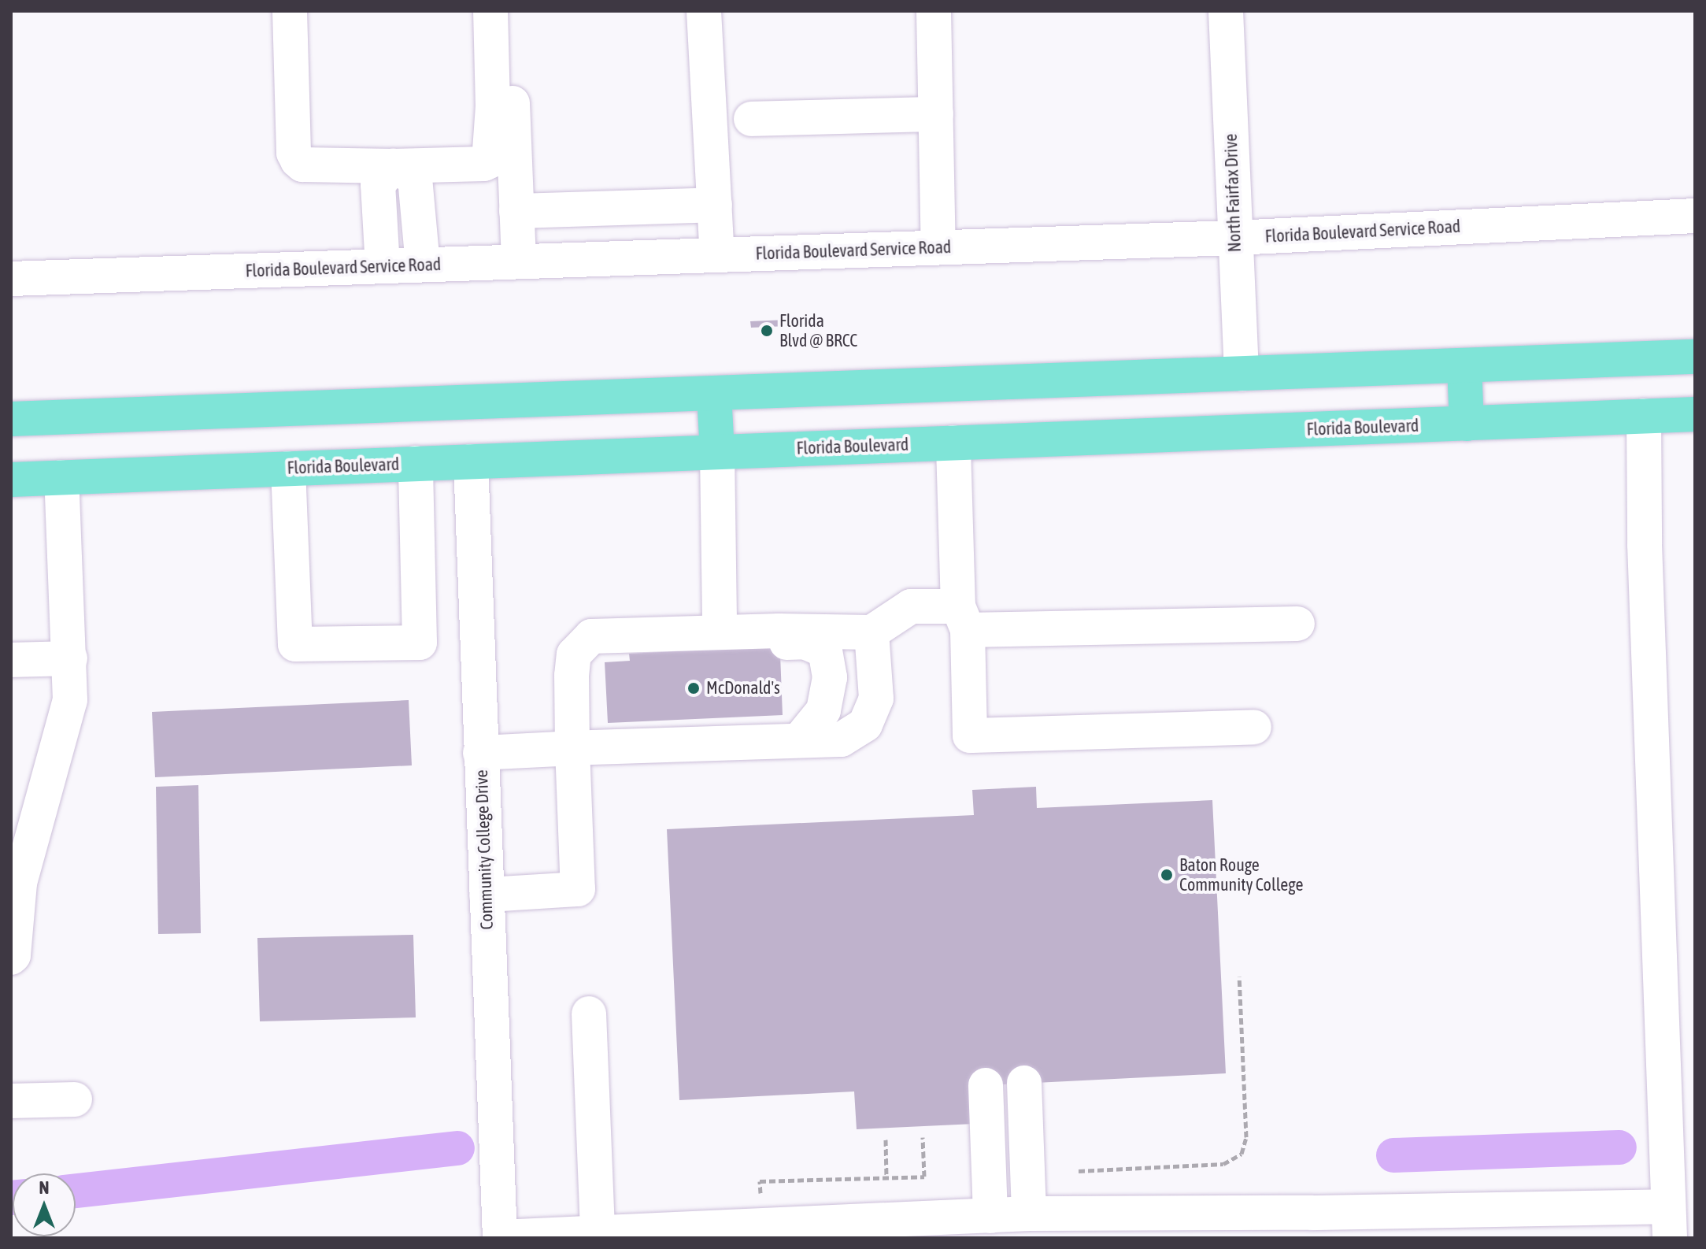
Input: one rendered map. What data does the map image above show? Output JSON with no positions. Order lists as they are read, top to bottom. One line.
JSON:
{"streets":{"main road":["Florida Boulevard"],"street":["North Fairfax Drive","Florida Boulevard Service Road","Community College Drive"]},"crossings":[["North Fairfax Drive","Florida Boulevard Service Road"],["Florida Boulevard","Community College Drive"]],"places":["Florida Blvd @ BRCC","McDonald's","Baton Rouge Community College"],"north":"top"}
